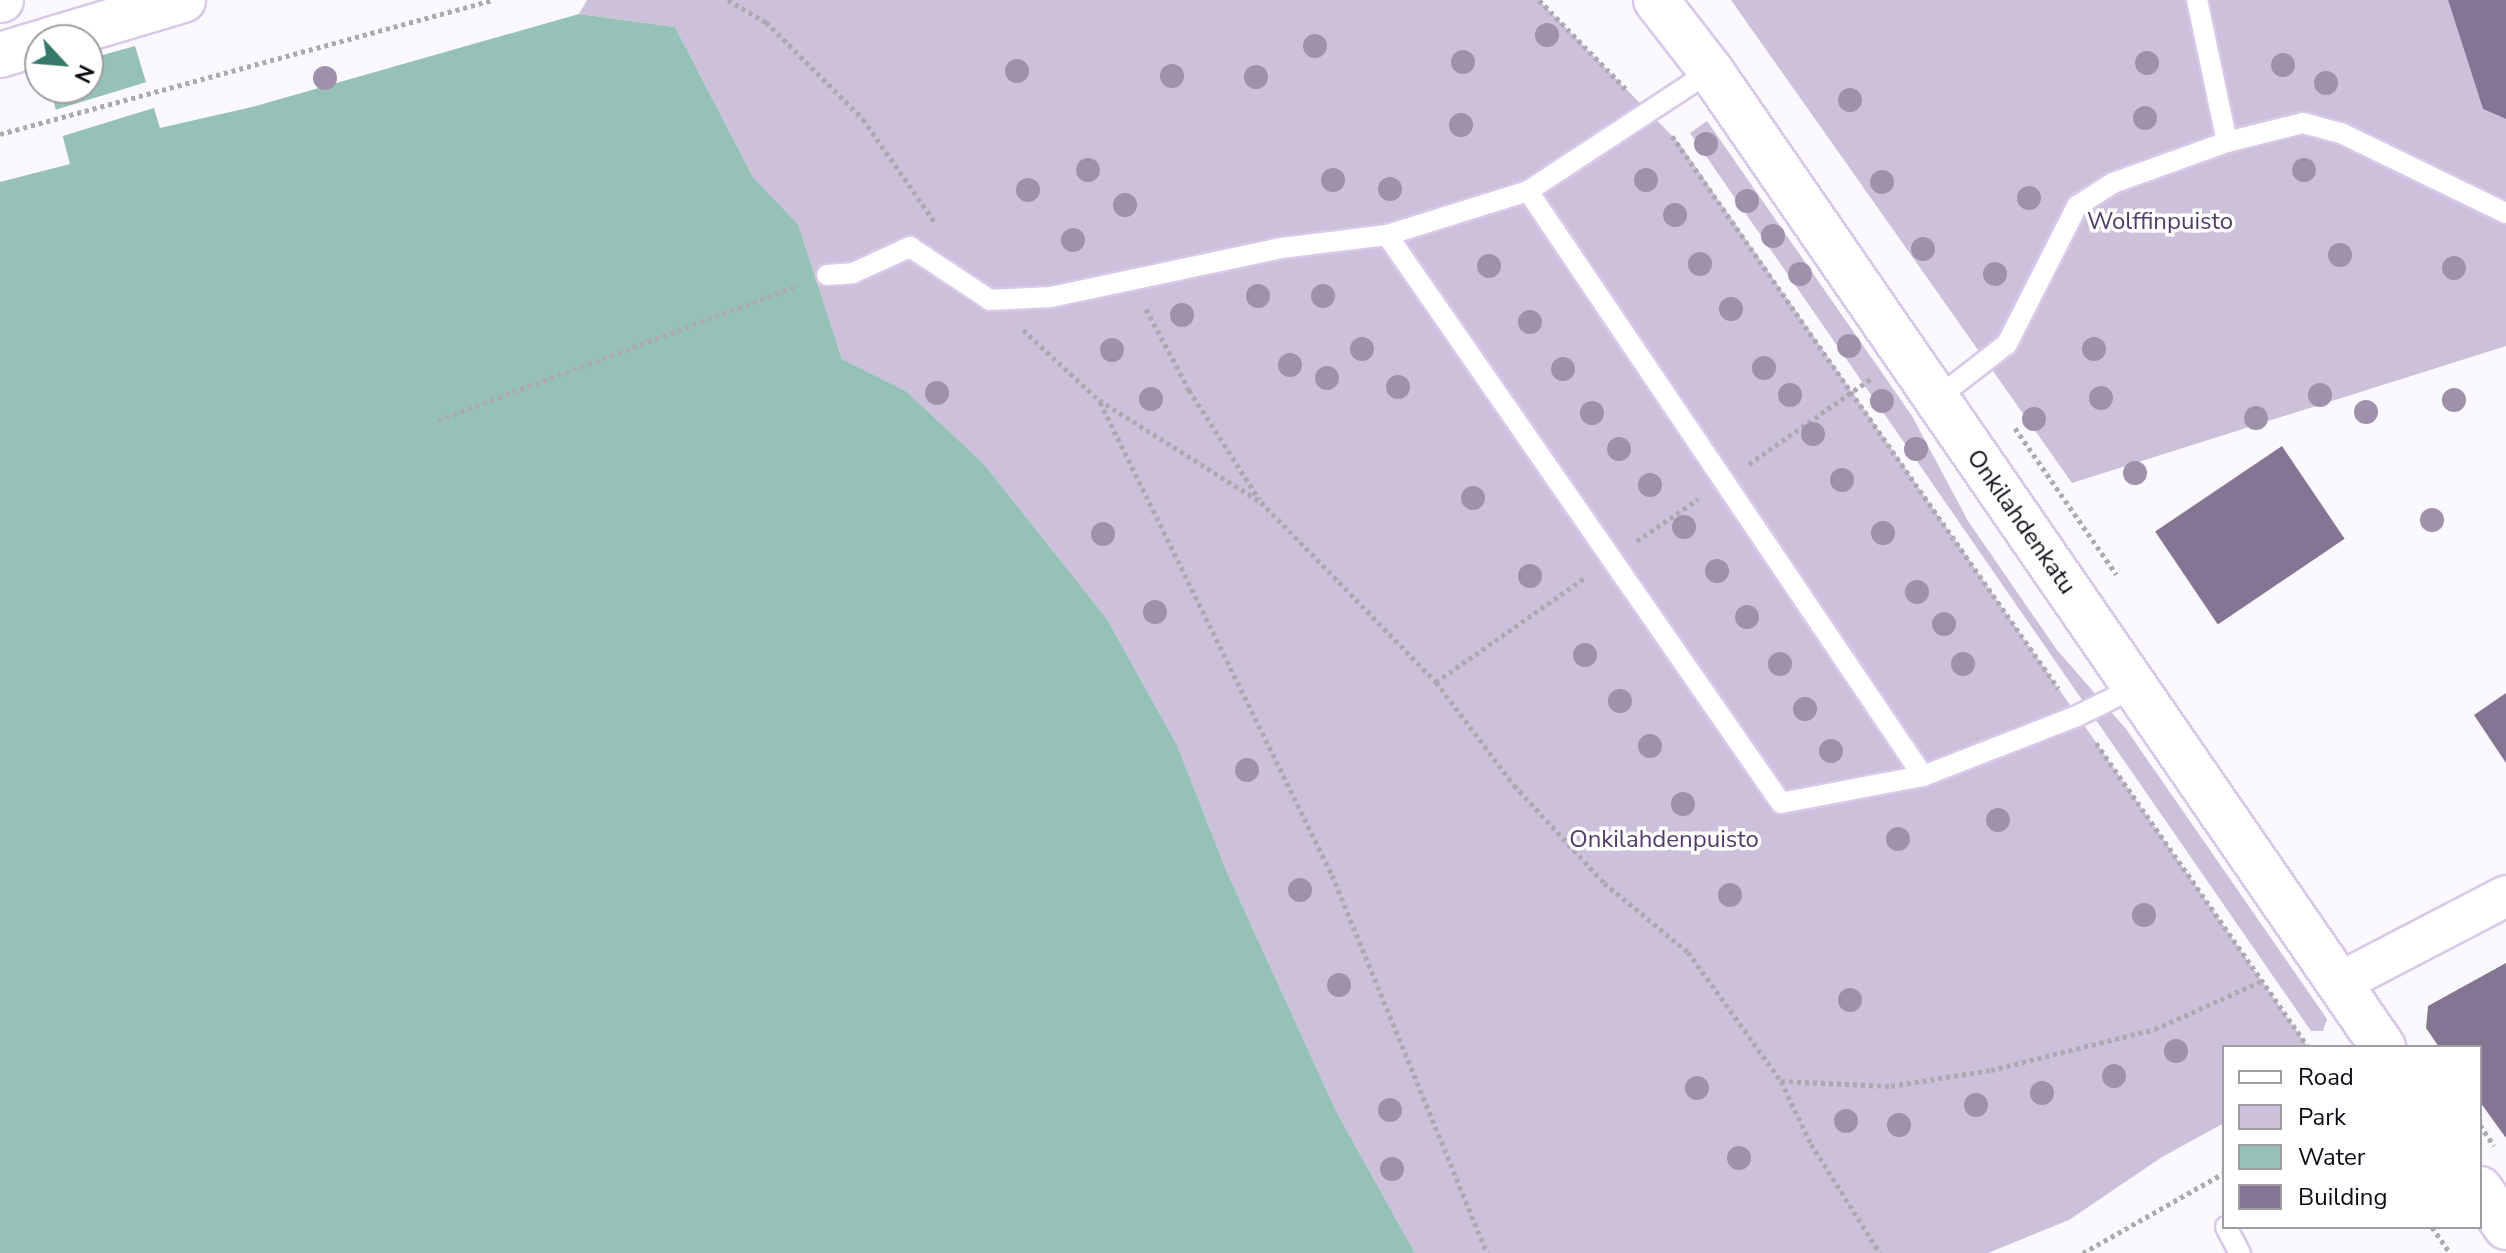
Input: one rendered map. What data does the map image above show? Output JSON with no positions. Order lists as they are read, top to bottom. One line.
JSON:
{"streets":{"main road":["Onkilahdenkatu"]},"parks":["Wolffinpuisto","Onkilahdenpuisto"],"legend":["Road","Park","Water","Building"],"north":"bottom right"}
